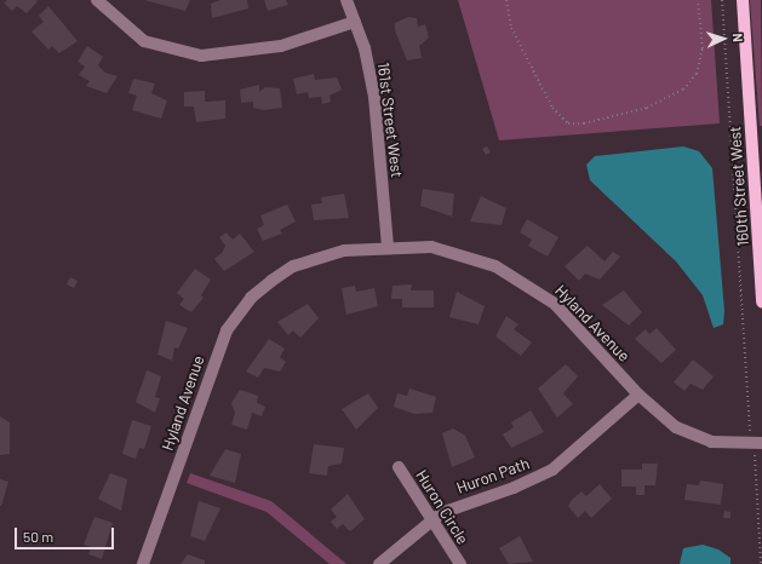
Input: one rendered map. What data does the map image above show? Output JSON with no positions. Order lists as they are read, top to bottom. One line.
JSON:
{"streets":{"main road":["160th Street West"],"street":["161st Street West","Hyland Avenue","Huron Path","Huron Circle"]},"crossings":[["161st Street West","Hyland Avenue"],["Hyland Avenue","Huron Path"],["Huron Path","Huron Circle"]],"scale_bar":"50 m","north":"right"}
